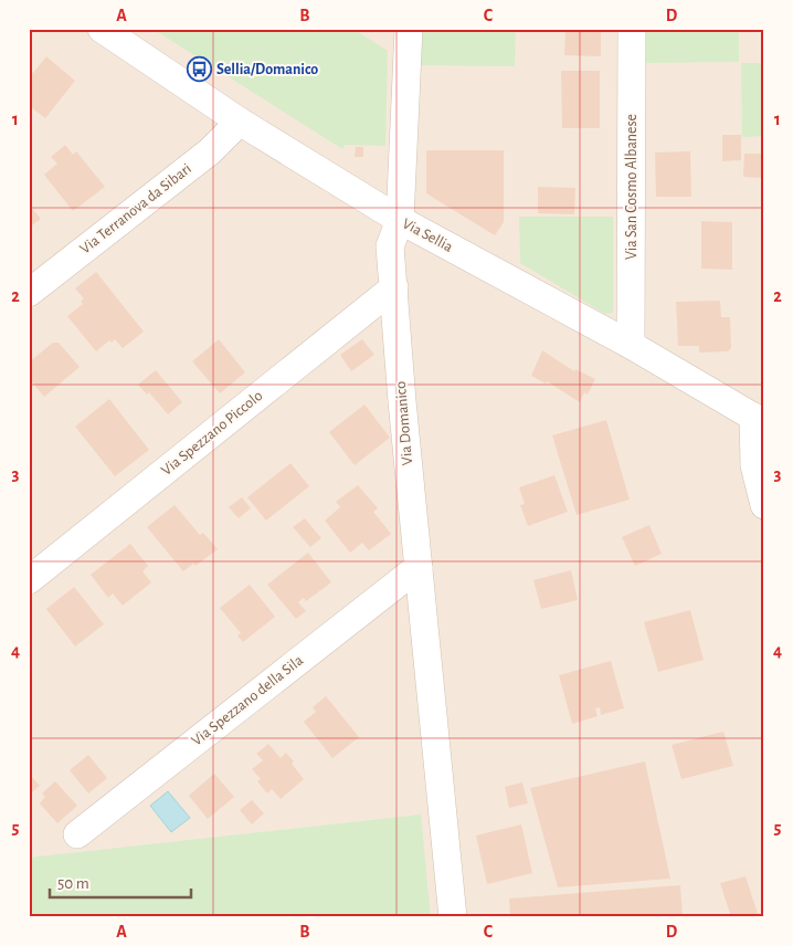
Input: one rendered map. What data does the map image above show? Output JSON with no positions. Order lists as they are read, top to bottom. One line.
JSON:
{"streets":{"street":["Via San Cosmo Albanese","Via Terranova da Sibari","Via Sellia","Via Domanico","Via Spezzano Piccolo","Via Spezzano della Sila"]},"crossings":[["Via San Cosmo Albanese","Via Sellia"],["Via Terranova da Sibari","Via Sellia"],["Via Sellia","Via Domanico"],["Via Domanico","Via Spezzano Piccolo"],["Via Domanico","Via Spezzano della Sila"]],"places":{"bus stop":["Sellia/Domanico"]},"scale_bar":"50 m","grid":{"columns":["A","B","C","D"],"rows":["1","2","3","4","5"]}}
